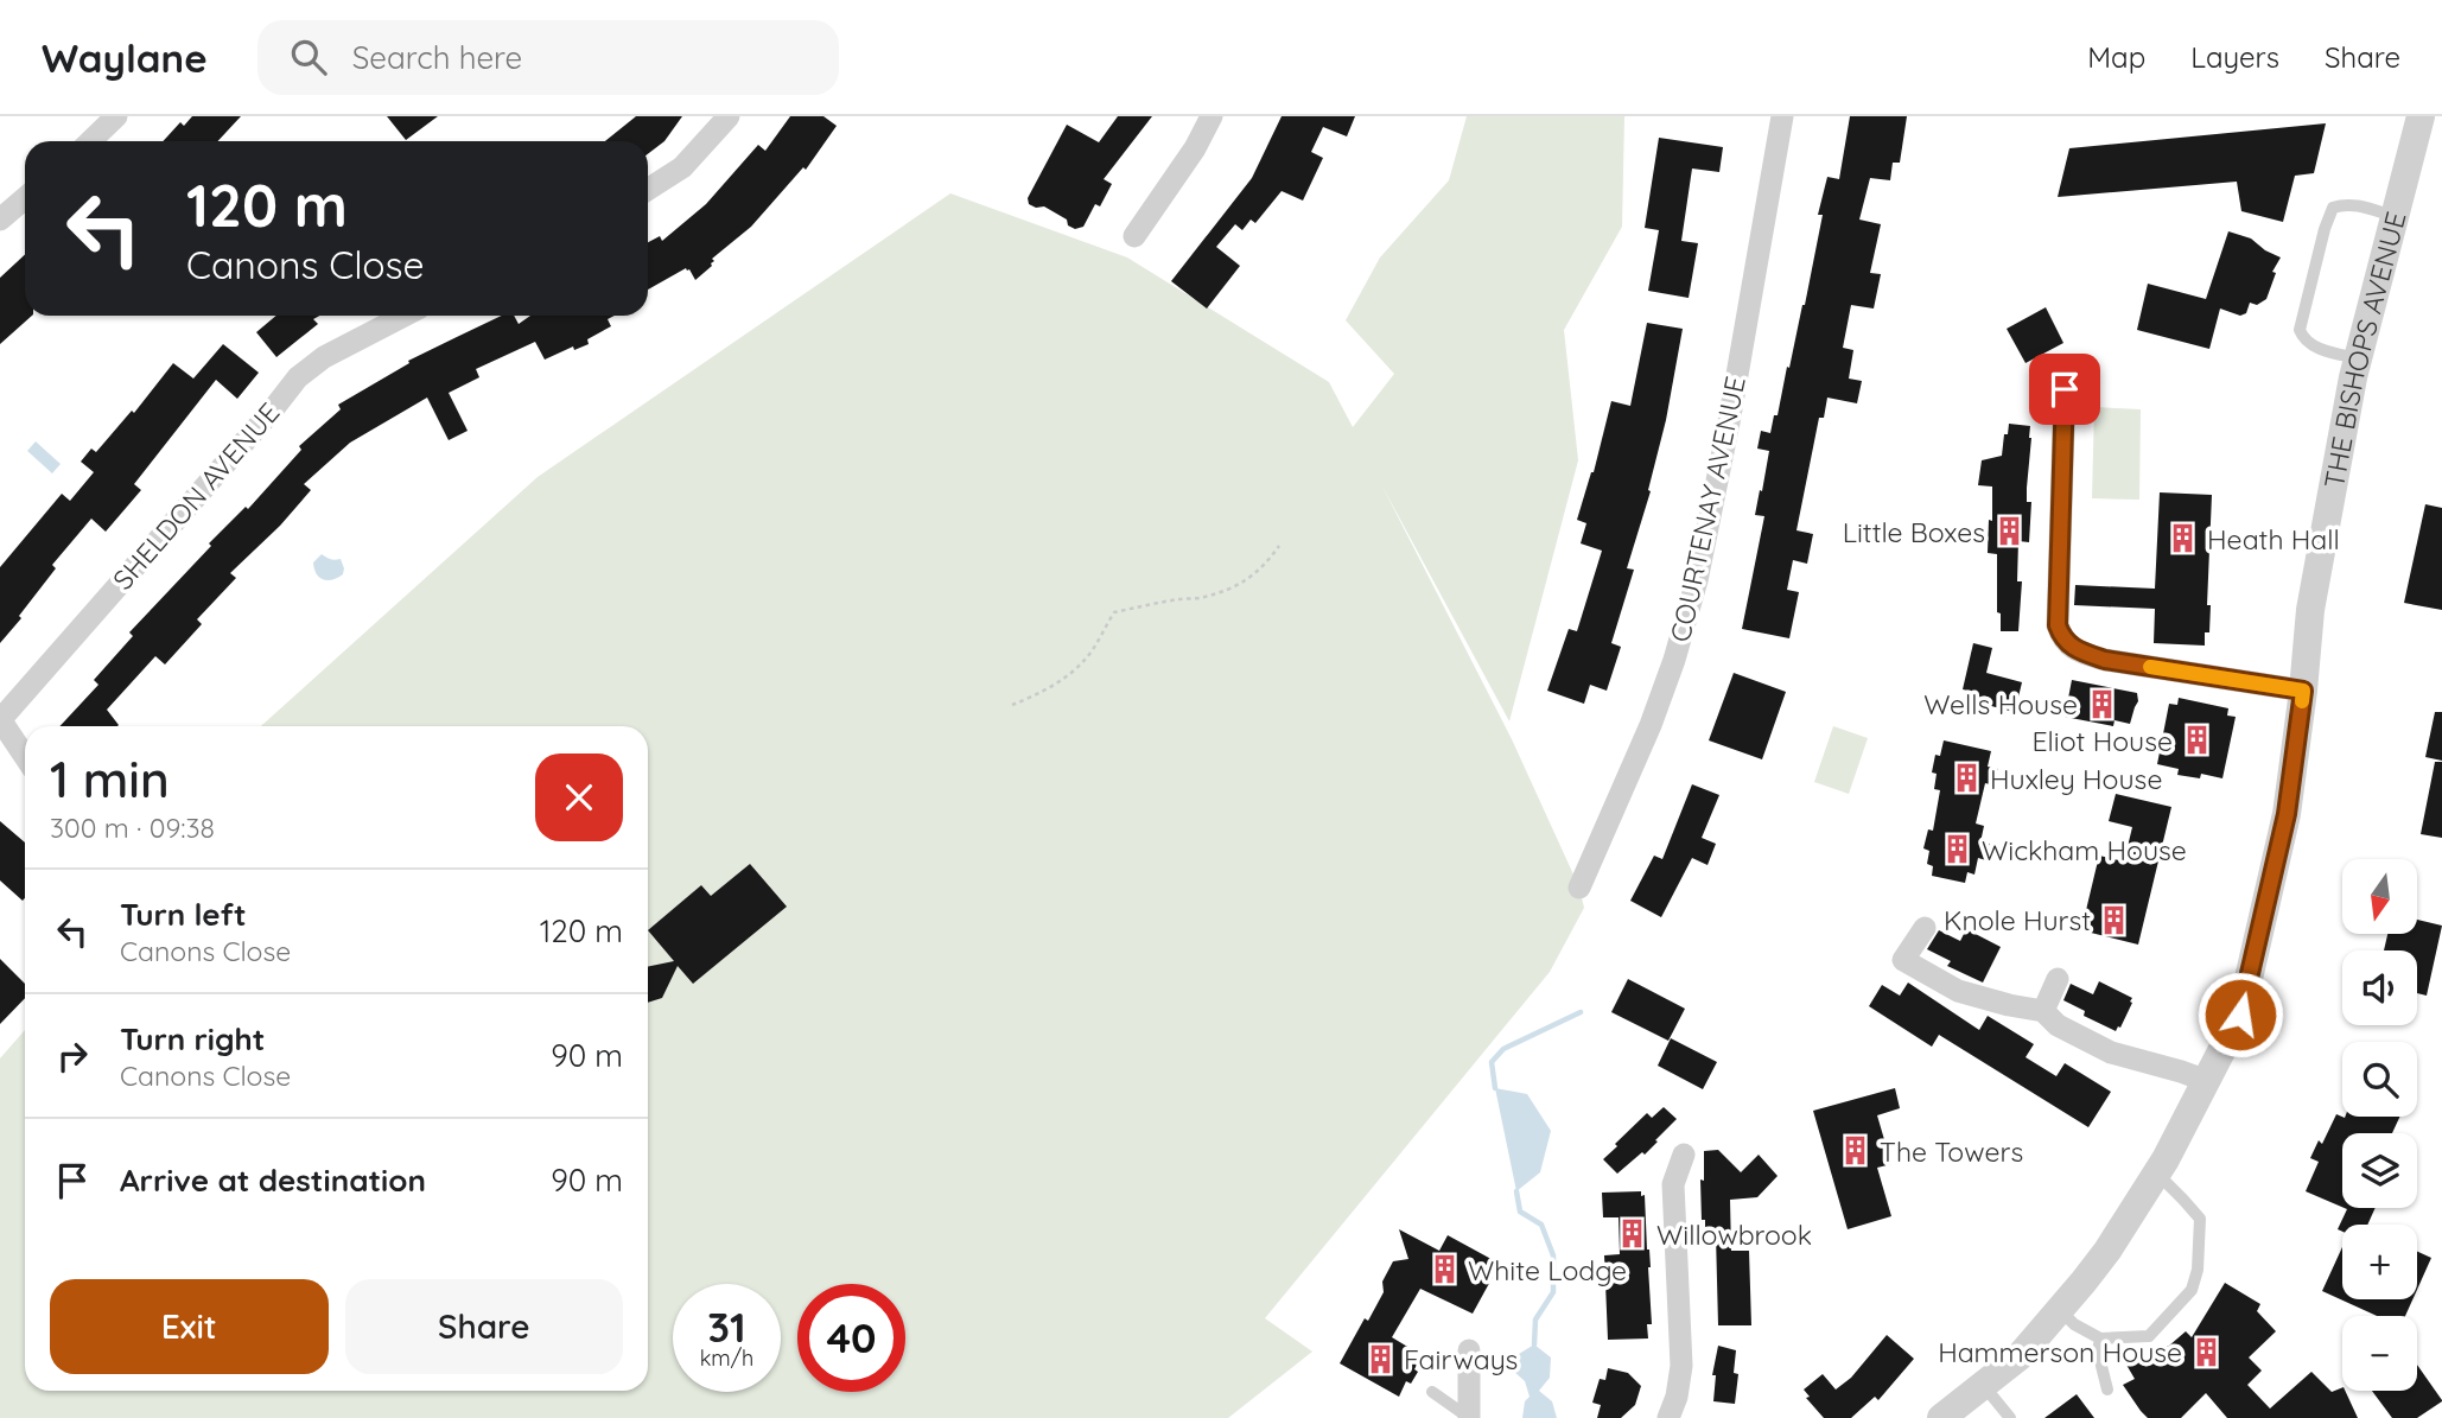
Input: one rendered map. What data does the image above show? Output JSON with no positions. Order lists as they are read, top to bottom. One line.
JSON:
{"streets":{"street":["THE BISHOPS AVENUE","SHELDON AVENUE","COURTENAY AVENUE"]},"places":{"building":["Little Boxes","Heath Hall","Wells House","Eliot House","Huxley House","Wickham House","Knole Hurst","The Towers","Willowbrook","White Lodge","Hammerson House","Fairways"]},"north":"bottom","page":{"header":"Waylane","search":"Search here","nav":["Map","Layers","Share"],"turn":["120 m","Canons Close"],"heading":["1 min","300 m · 09:38"],"map_buttons":["+","−"],"list":[{"name":"Turn left","note":"Canons Close","value":"120 m"},{"name":"Turn right","note":"Canons Close","value":"90 m"},{"name":"Arrive at destination","value":"90 m"}],"buttons":["Exit","Share"],"speed":"31 km/h","limit":"40"}}
